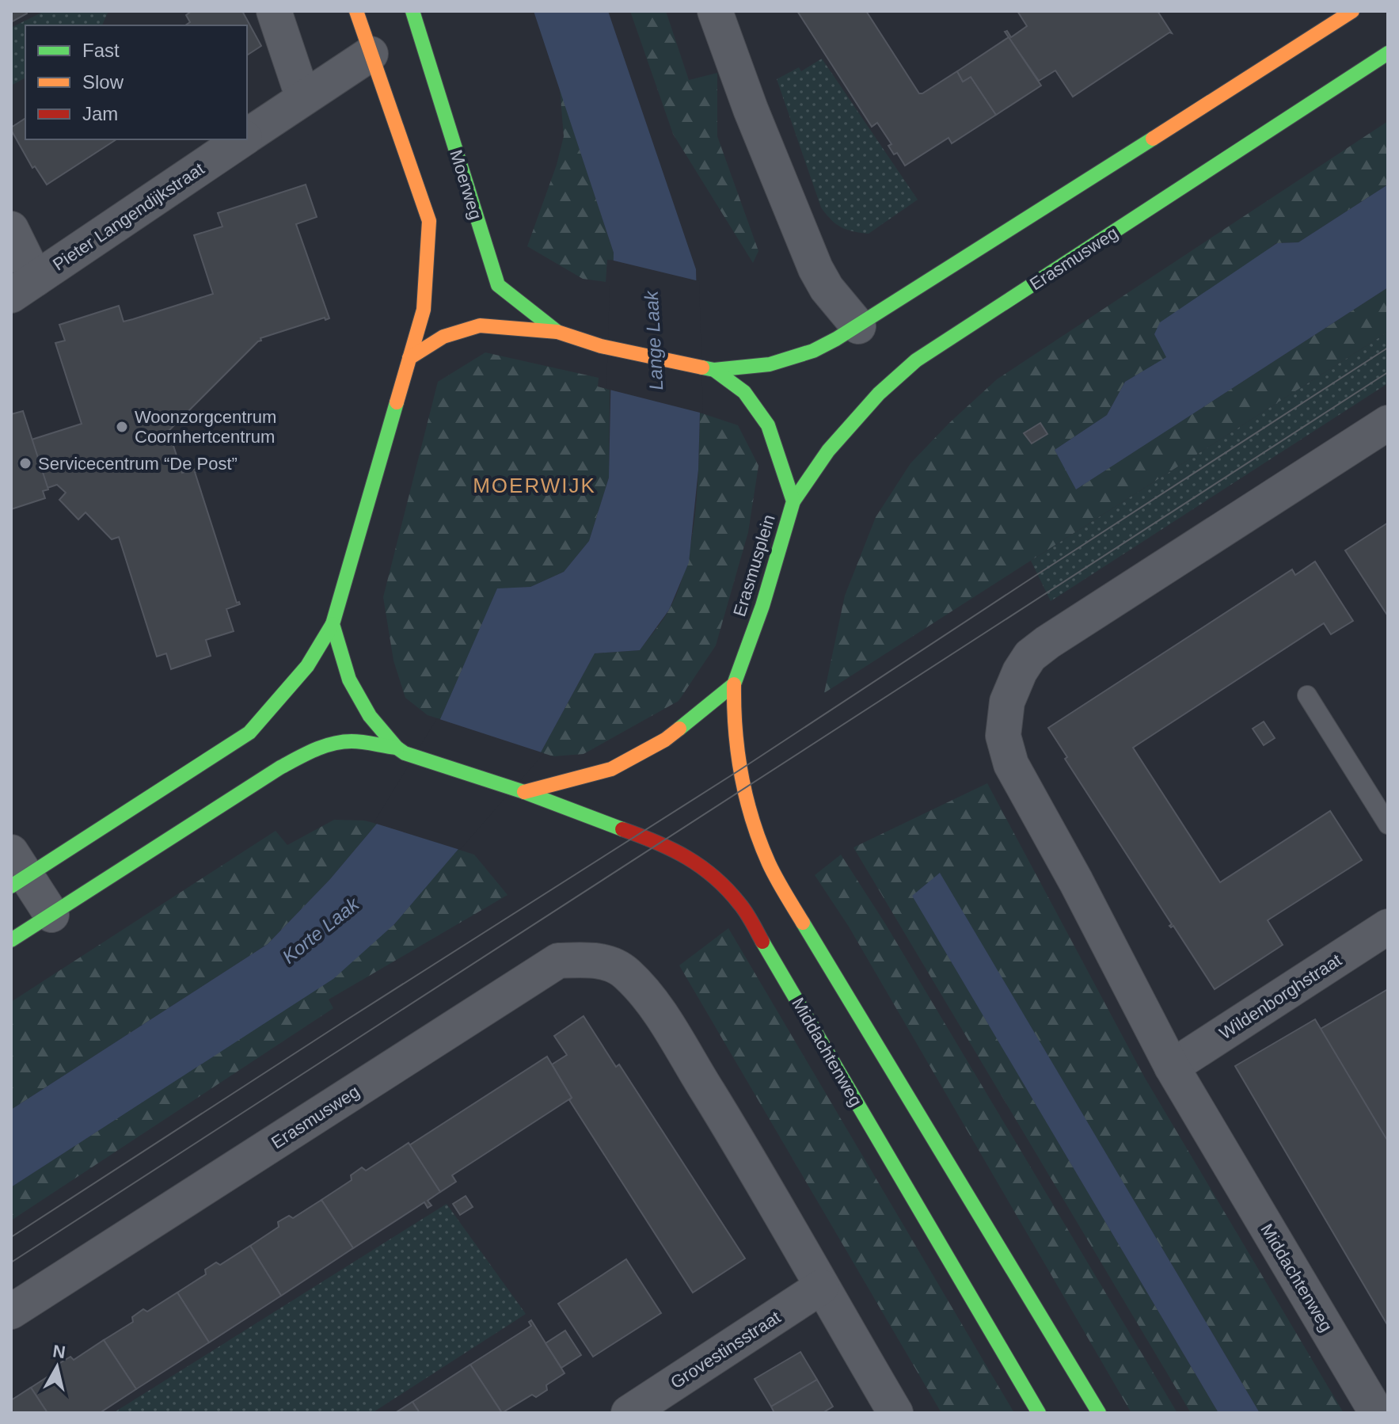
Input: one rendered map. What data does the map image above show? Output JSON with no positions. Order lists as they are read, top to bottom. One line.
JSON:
{"streets":{"main road":["Moerweg","Erasmusweg","Erasmusplein","Middachtenweg"],"street":["Pieter Langendijkstraat","Wildenborghstraat","Grovestinsstraat"]},"crossings":[["Moerweg","Erasmusplein"],["Erasmusweg","Erasmusplein"],["Erasmusweg","Grovestinsstraat"],["Wildenborghstraat","Middachtenweg"]],"districts":["MOERWIJK"],"water":["Lange Laak","Korte Laak"],"places":["Woonzorgcentrum Coornhertcentrum","Servicecentrum “De Post”"],"legend":["Fast","Slow","Jam"],"north":"top"}
